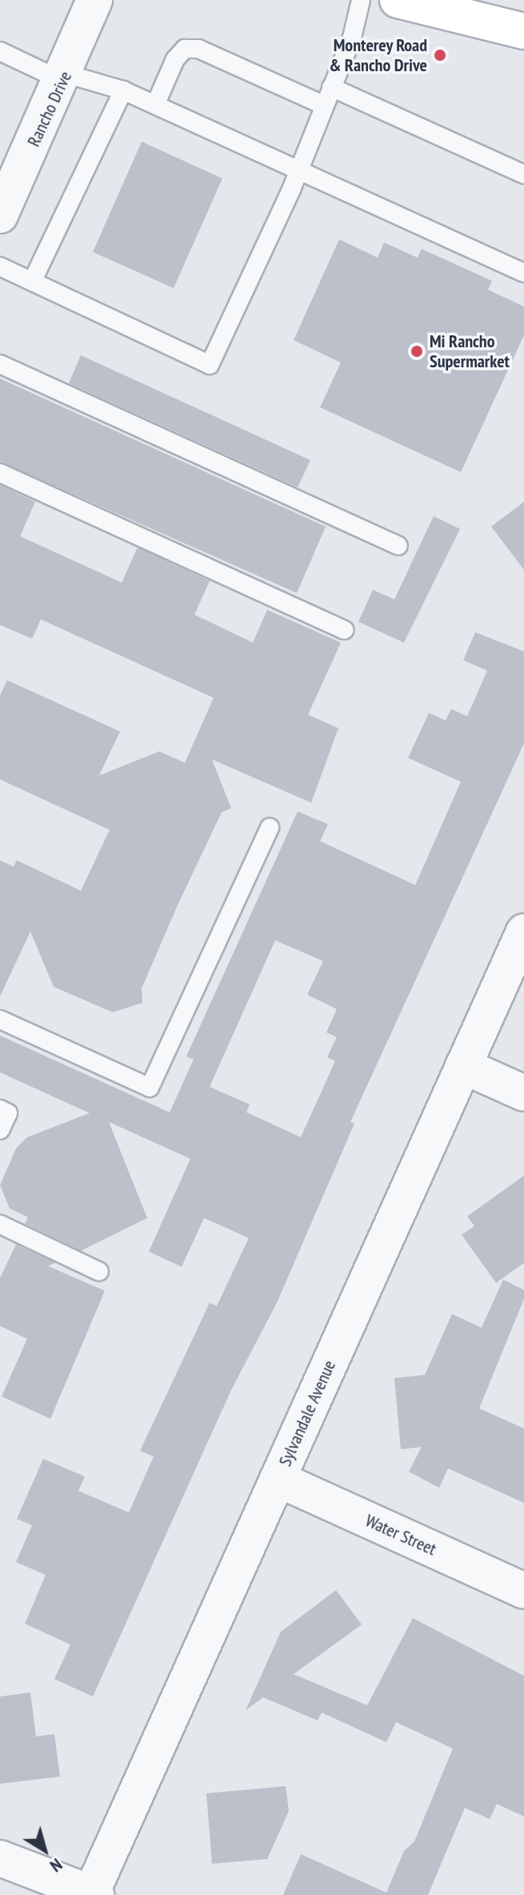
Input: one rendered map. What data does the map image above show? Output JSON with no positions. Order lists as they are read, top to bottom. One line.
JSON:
{"streets":{"street":["Rancho Drive","Sylvandale Avenue","Water Street"]},"crossings":[["Sylvandale Avenue","Water Street"]],"places":["Monterey Road & Rancho Drive","Mi Rancho Supermarket"],"north":"bottom right"}
